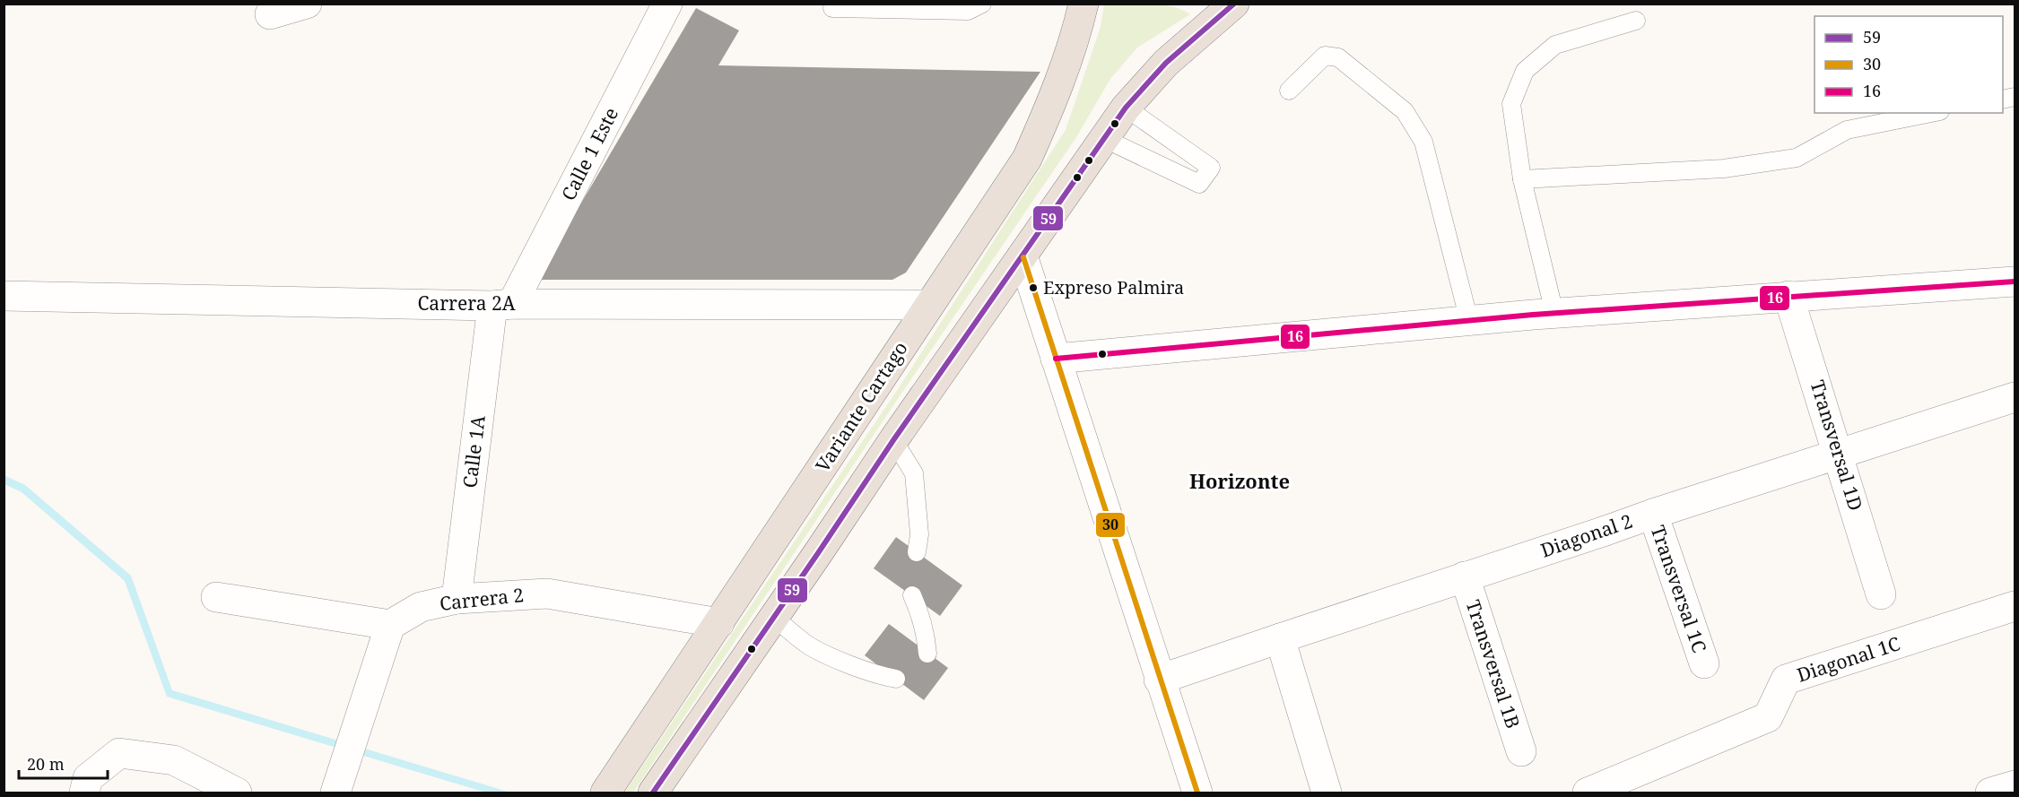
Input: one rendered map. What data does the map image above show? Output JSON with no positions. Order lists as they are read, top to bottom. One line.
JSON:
{"streets":{"highway":["Variante Cartago"],"street":["Calle 1 Este","Carrera 2A","Transversal 1D","Calle 1A","Diagonal 2","Transversal 1C","Carrera 2","Diagonal 1C","Transversal 1B"]},"crossings":[["Calle 1 Este","Carrera 2A"],["Calle 1 Este","Calle 1A"],["Carrera 2A","Variante Cartago"],["Carrera 2A","Calle 1A"],["Variante Cartago","Carrera 2"],["Transversal 1D","Diagonal 2"],["Calle 1A","Carrera 2"],["Diagonal 2","Transversal 1C"],["Diagonal 2","Transversal 1B"]],"districts":["Horizonte"],"places":["Expreso Palmira"],"lines":["transit line 59","transit line 30","transit line 16"],"legend":["59","30","16"],"scale_bar":"20 m"}
